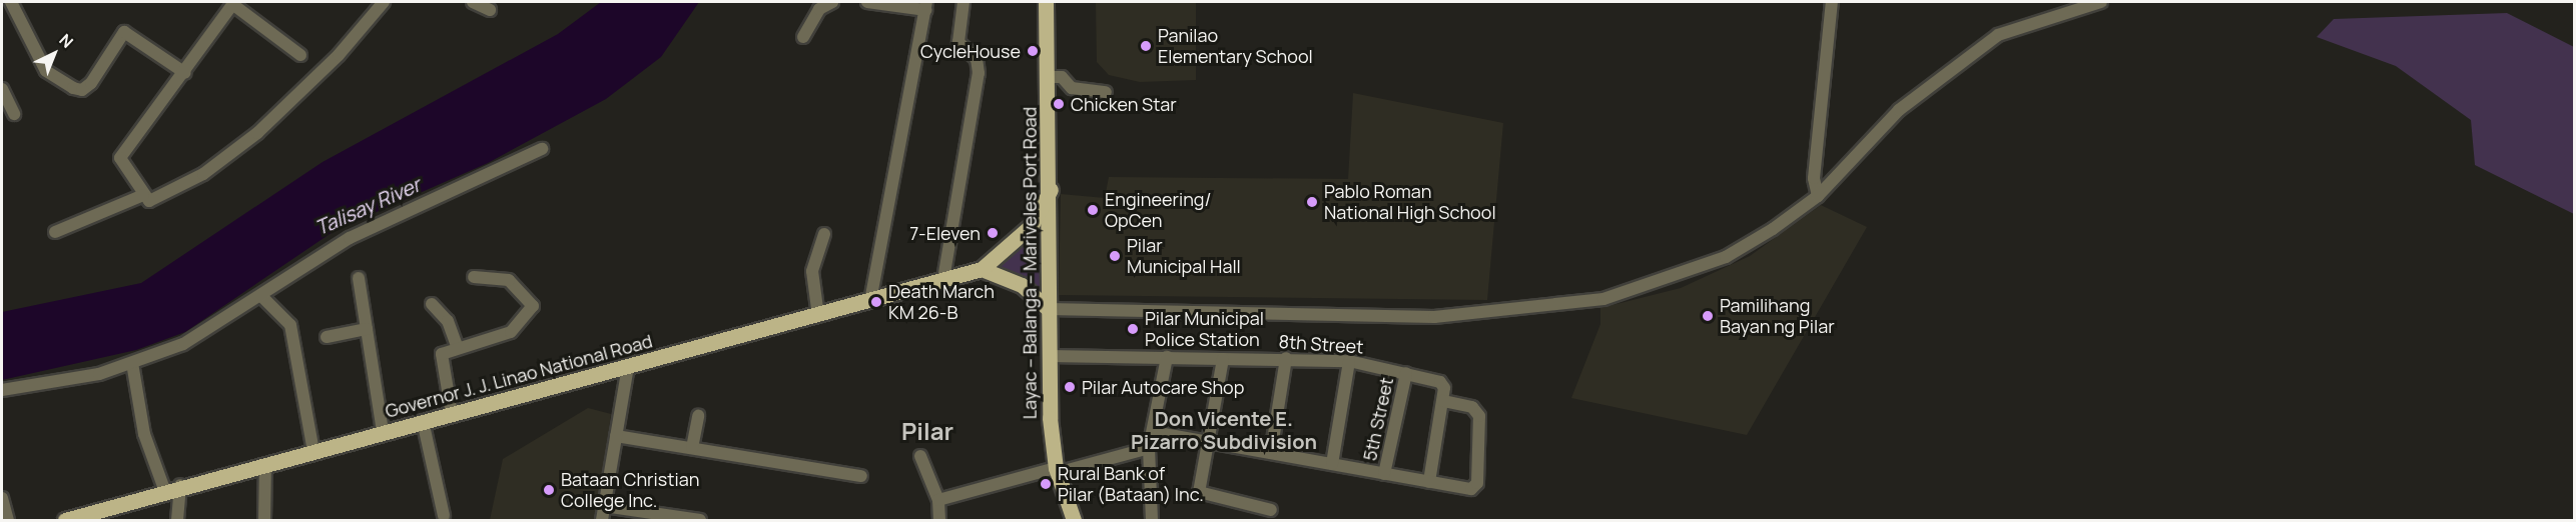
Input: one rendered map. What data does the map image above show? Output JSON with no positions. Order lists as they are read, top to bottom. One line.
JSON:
{"streets":{"main road":["Layac – Balanga – Mariveles Port Road","Governor J. J. Linao National Road"],"street":["8th Street","5th Street"]},"crossings":[["Layac – Balanga – Mariveles Port Road","8th Street"],["Layac – Balanga – Mariveles Port Road","Governor J. J. Linao National Road"],["8th Street","5th Street"]],"districts":["Don Vicente E. Pizarro Subdivision","Pilar"],"water":["Talisay River"],"places":["Panilao Elementary School","CycleHouse","Chicken Star","Pablo Roman National High School","Engineering/ OpCen","7-Eleven","Pilar Municipal Hall","Death March KM 26-B","Pamilihang Bayan ng Pilar","Pilar Municipal Police Station","Pilar Autocare Shop","Rural Bank of Pilar (Bataan) Inc.","Bataan Christian College Inc."],"north":"top right"}
